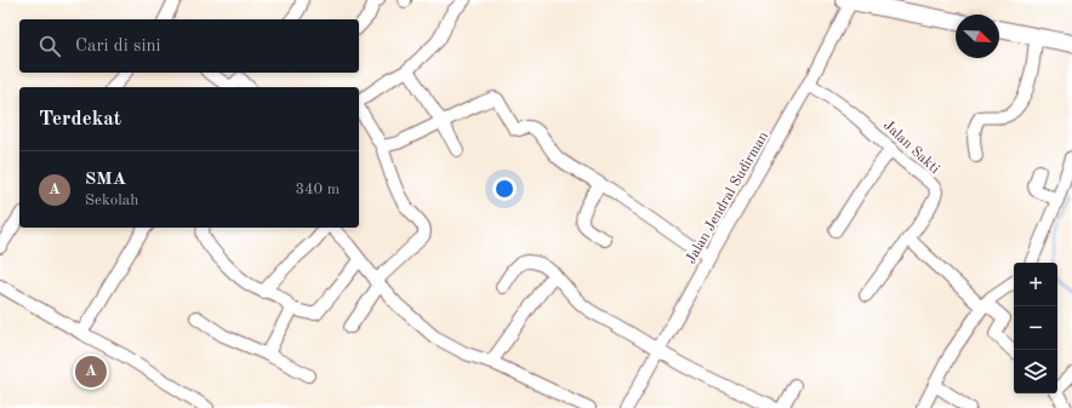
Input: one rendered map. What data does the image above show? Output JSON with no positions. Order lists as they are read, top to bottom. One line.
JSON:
{"streets":{"street":["Jalan Sakti","Jalan Jendral Sudirman"]},"crossings":[["Jalan Sakti","Jalan Jendral Sudirman"]],"north":"bottom right","page":{"search":"Cari di sini","heading":"Terdekat","list":[{"mark":"A","name":"SMA","note":"Sekolah","value":"340 m"}],"map_buttons":["+","−"],"pins":"A"}}
